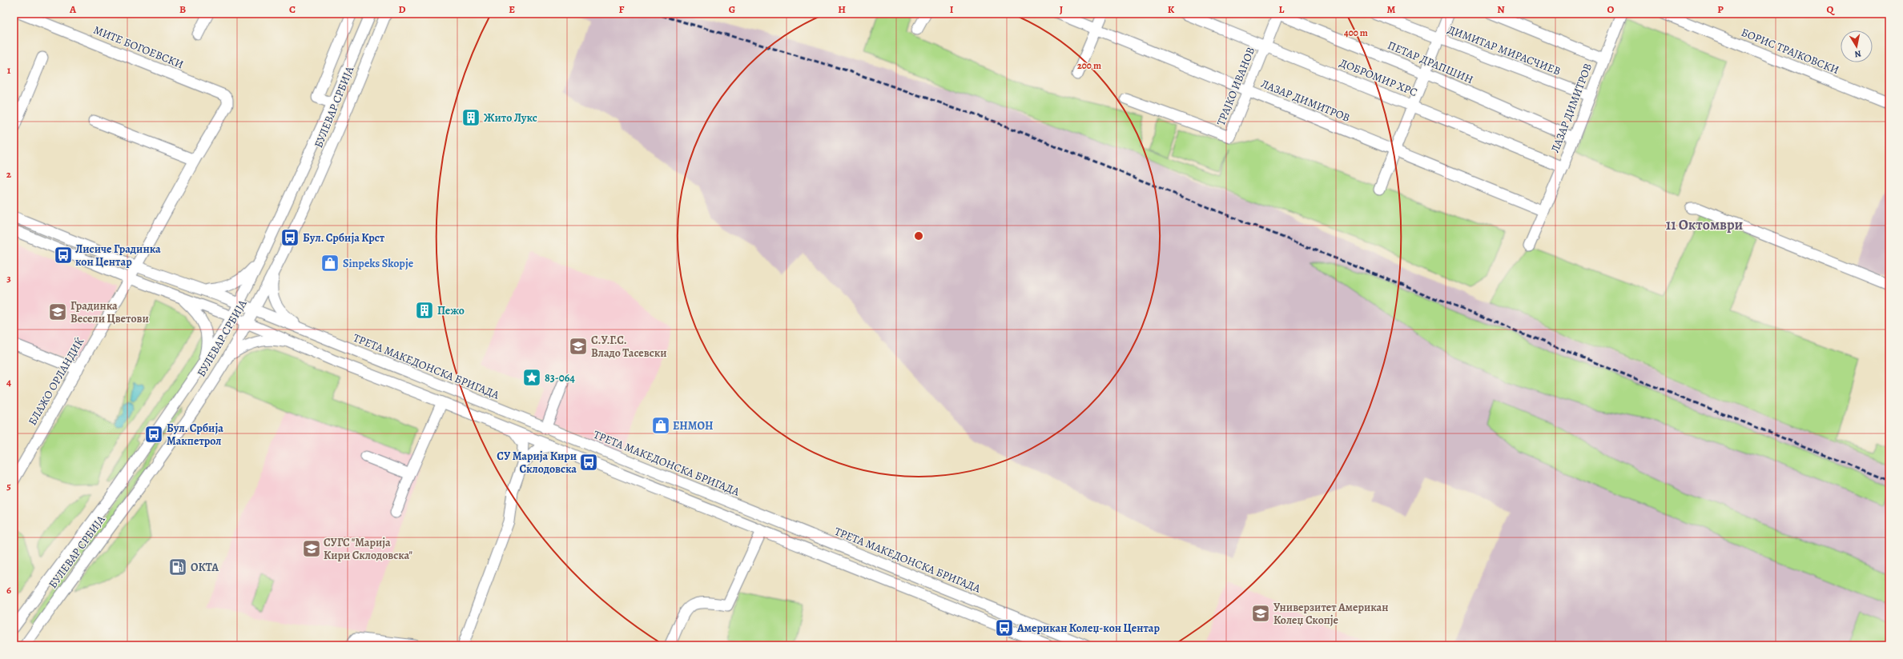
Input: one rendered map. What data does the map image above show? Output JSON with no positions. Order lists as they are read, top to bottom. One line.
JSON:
{"streets":{"street":["МИТЕ БОГОЕВСКИ","ДИМИТАР МИРАСЧИЕВ","БОРИС ТРАЈКОВСКИ","ПЕТАР ДРАПШИН","ДОБРОМИР ХРС","ТРАЈКО ИВАНОВ","ЛАЗАР ДИМИТРОВ","БУЛЕВАР СРБИЈА","ТРЕТА МАКЕДОНСКА БРИГАДА","БЛАЖО ОРЛАНДИЌ"]},"crossings":[["МИТЕ БОГОЕВСКИ","БЛАЖО ОРЛАНДИЌ"],["ДИМИТАР МИРАСЧИЕВ","ЛАЗАР ДИМИТРОВ"],["ПЕТАР ДРАПШИН","ТРАЈКО ИВАНОВ"],["ПЕТАР ДРАПШИН","ЛАЗАР ДИМИТРОВ"],["ДОБРОМИР ХРС","ТРАЈКО ИВАНОВ"],["ДОБРОМИР ХРС","ЛАЗАР ДИМИТРОВ"],["ТРАЈКО ИВАНОВ","ЛАЗАР ДИМИТРОВ"],["БУЛЕВАР СРБИЈА","ТРЕТА МАКЕДОНСКА БРИГАДА"],["ТРЕТА МАКЕДОНСКА БРИГАДА","БЛАЖО ОРЛАНДИЌ"]],"districts":["11 Октомври"],"places":{"building":["Жито Лукс","Пежо"],"bus stop":["Бул. Србија Крст","Лисиче Градинка кон Центар","Бул. Србија Макпетрол","СУ Марија Кири Склодовска","Американ Колеџ-кон Центар"],"shop":["Sinpeks Skopje","ЕНМОН"],"school or university":["Градинка Весели Цветови","С.У.Г.С. Владо Тасевски","СУГС \"Марија Кири Склодовска\"","Универзитет Американ Колеџ Скопје"],"place":["83-064"],"fuel station":["ОКТА"]},"north":"bottom","grid":{"columns":["A","B","C","D","E","F","G","H","I","J","K","L","M","N","O","P","Q"],"rows":["1","2","3","4","5","6"]},"rings":["400 m","200 m"]}
